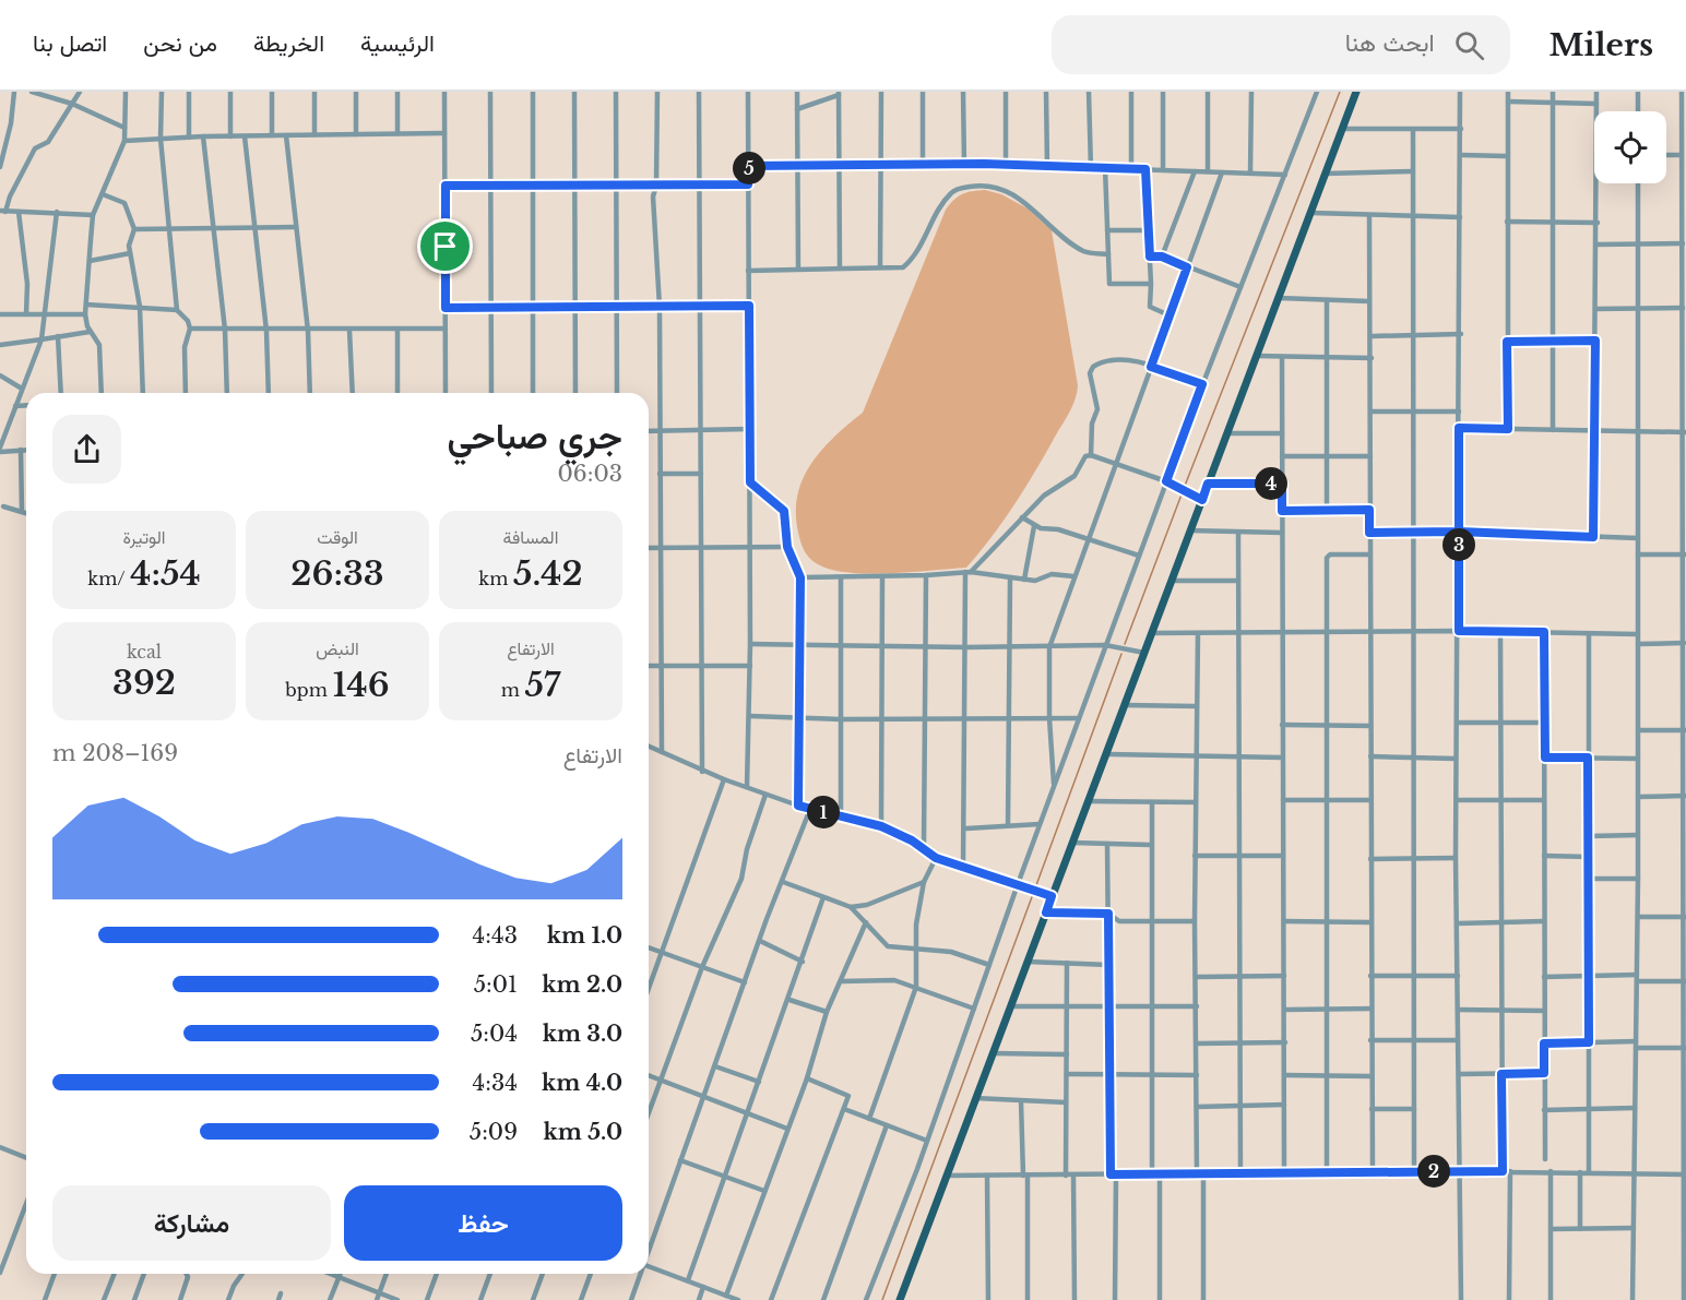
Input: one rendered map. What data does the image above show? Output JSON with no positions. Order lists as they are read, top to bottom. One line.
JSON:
{"page":{"header":"Milers","search":"ابحث هنا","nav":["الرئيسية","الخريطة","من نحن","اتصل بنا"],"pins":["5","4","3","1","2"],"heading":["جري صباحي","06:03"],"stats":[["المسافة","5.42 km"],["الوقت","26:33"],["الوتيرة","4:54 /km"],["الارتفاع","57 m"],["النبض","146 bpm"],["kcal","392"]],"chart":["الارتفاع","169–208 m"],"list":[{"name":"1.0 km","note":"4:43"},{"name":"2.0 km","note":"5:01"},{"name":"3.0 km","note":"5:04"},{"name":"4.0 km","note":"4:34"},{"name":"5.0 km","note":"5:09"}],"buttons":["حفظ","مشاركة"]}}
